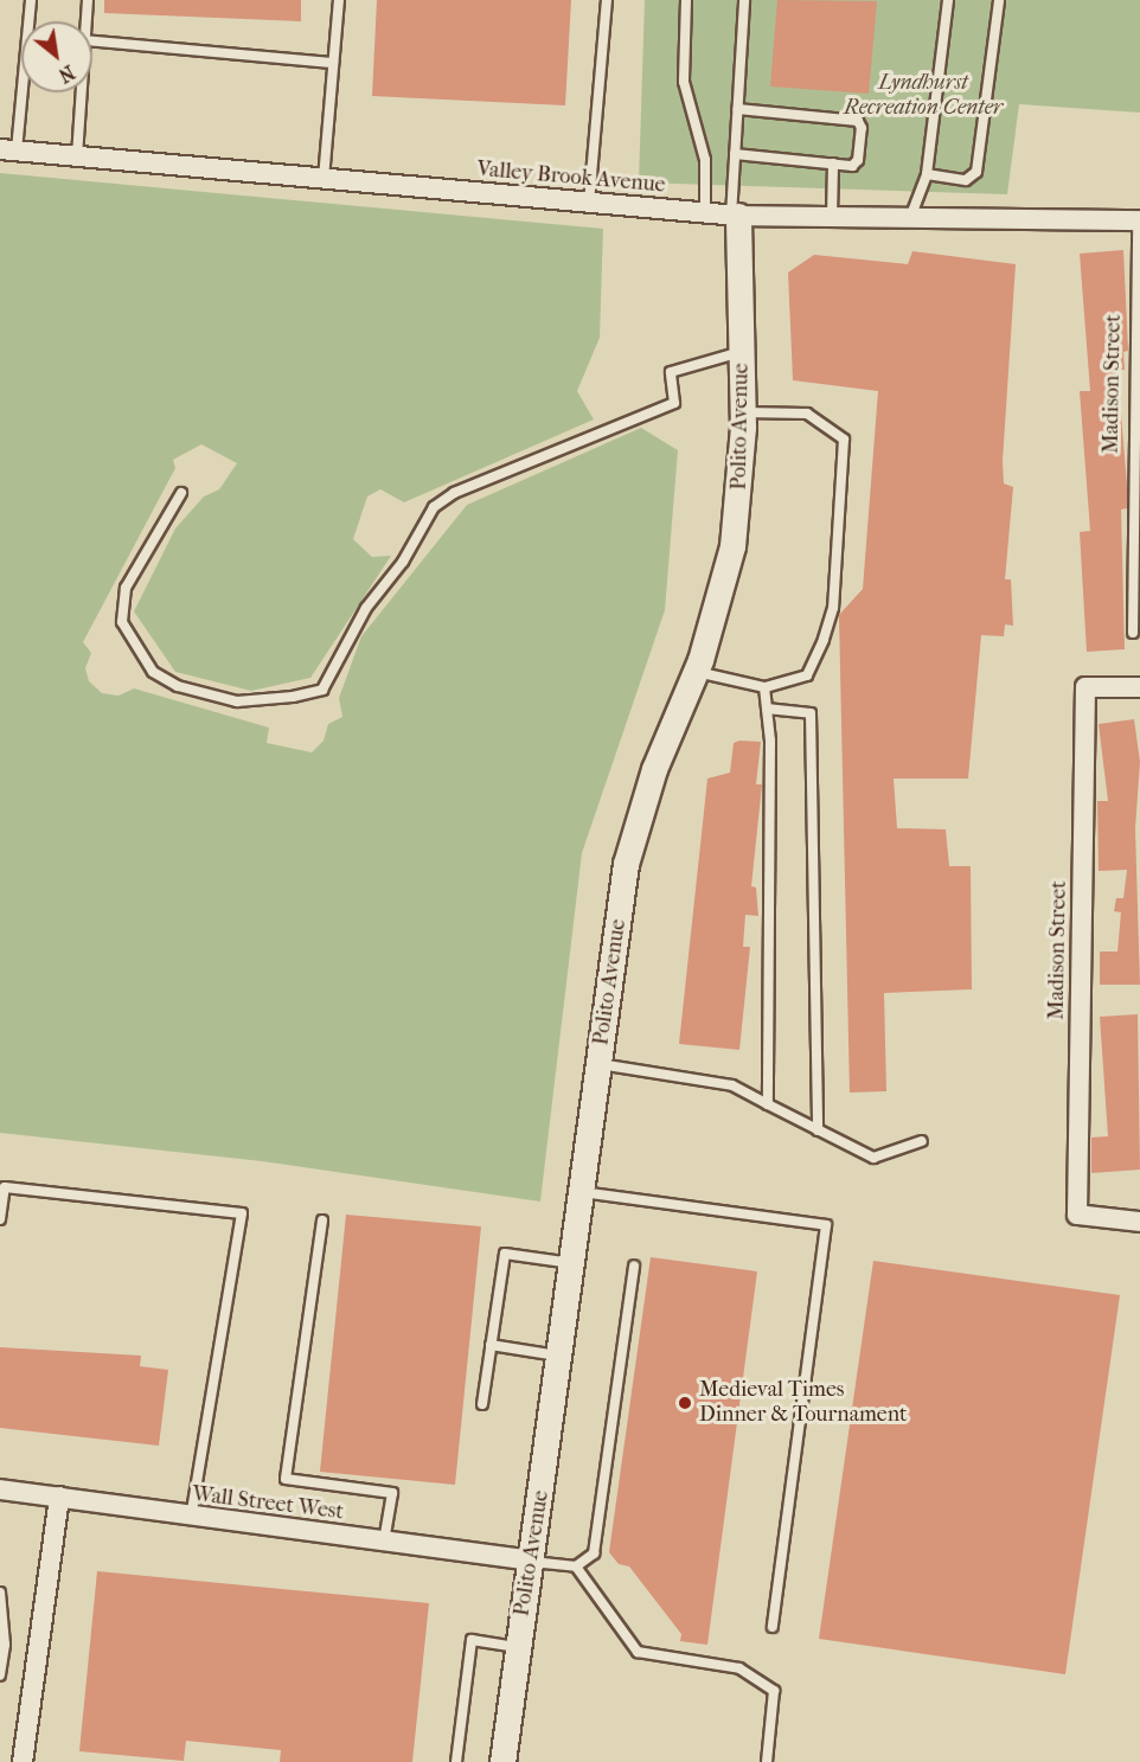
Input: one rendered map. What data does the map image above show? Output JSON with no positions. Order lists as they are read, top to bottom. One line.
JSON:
{"streets":{"street":["Valley Brook Avenue","Madison Street","Polito Avenue","Wall Street West"]},"crossings":[["Valley Brook Avenue","Madison Street"],["Valley Brook Avenue","Polito Avenue"],["Polito Avenue","Wall Street West"]],"parks":["Lyndhurst Recreation Center"],"places":["Medieval Times Dinner & Tournament"],"north":"bottom right"}
